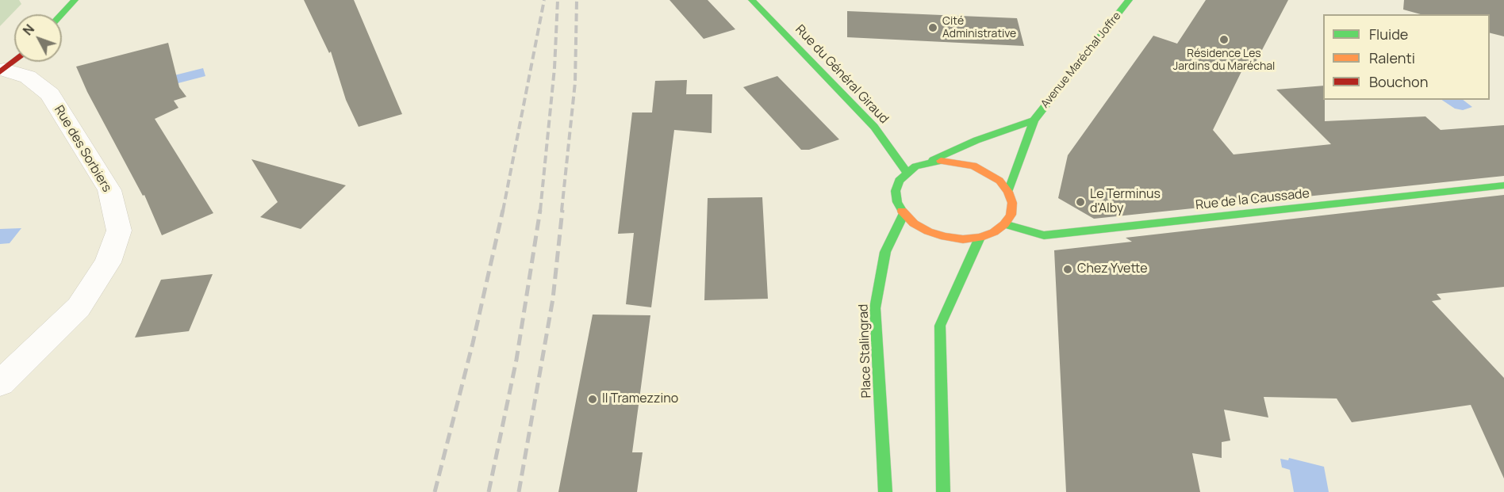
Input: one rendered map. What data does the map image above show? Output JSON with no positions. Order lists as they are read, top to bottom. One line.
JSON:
{"streets":{"main road":["Avenue Maréchal Joffre","Rue du Général Giraud","Rue de la Caussade","Place Stalingrad"],"street":["Rue des Sorbiers"]},"crossings":[["Rue du Général Giraud","Rue de la Caussade"],["Rue du Général Giraud","Place Stalingrad"],["Rue de la Caussade","Place Stalingrad"]],"places":["Cité Administrative","Résidence Les Jardins du Maréchal","Le Terminus d'Alby","Chez Yvette","Il Tramezzino"],"legend":["Fluide","Ralenti","Bouchon"],"north":"top left"}
